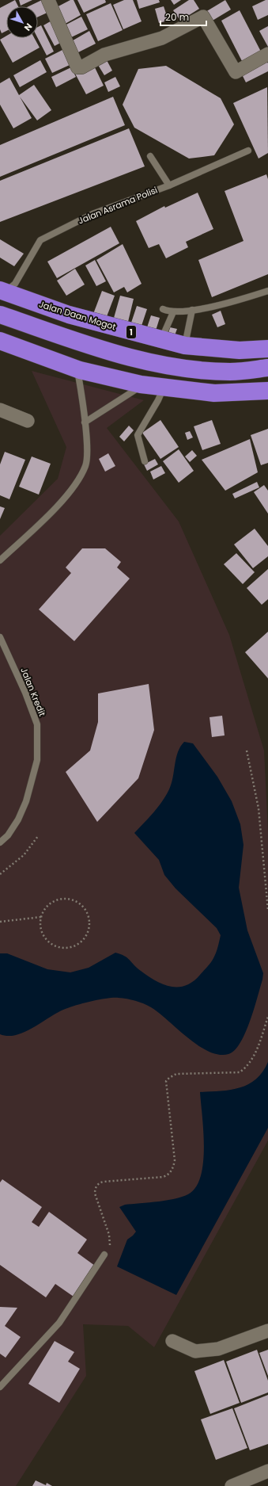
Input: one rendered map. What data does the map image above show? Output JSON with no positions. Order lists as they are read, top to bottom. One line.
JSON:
{"streets":{"highway":["Jalan Daan Mogot","1"],"lane":["Jalan Asrama Polisi","Jalan Kredit"]},"crossings":[["Jalan Asrama Polisi","Jalan Daan Mogot"]],"scale_bar":"20 m","north":"bottom right"}
